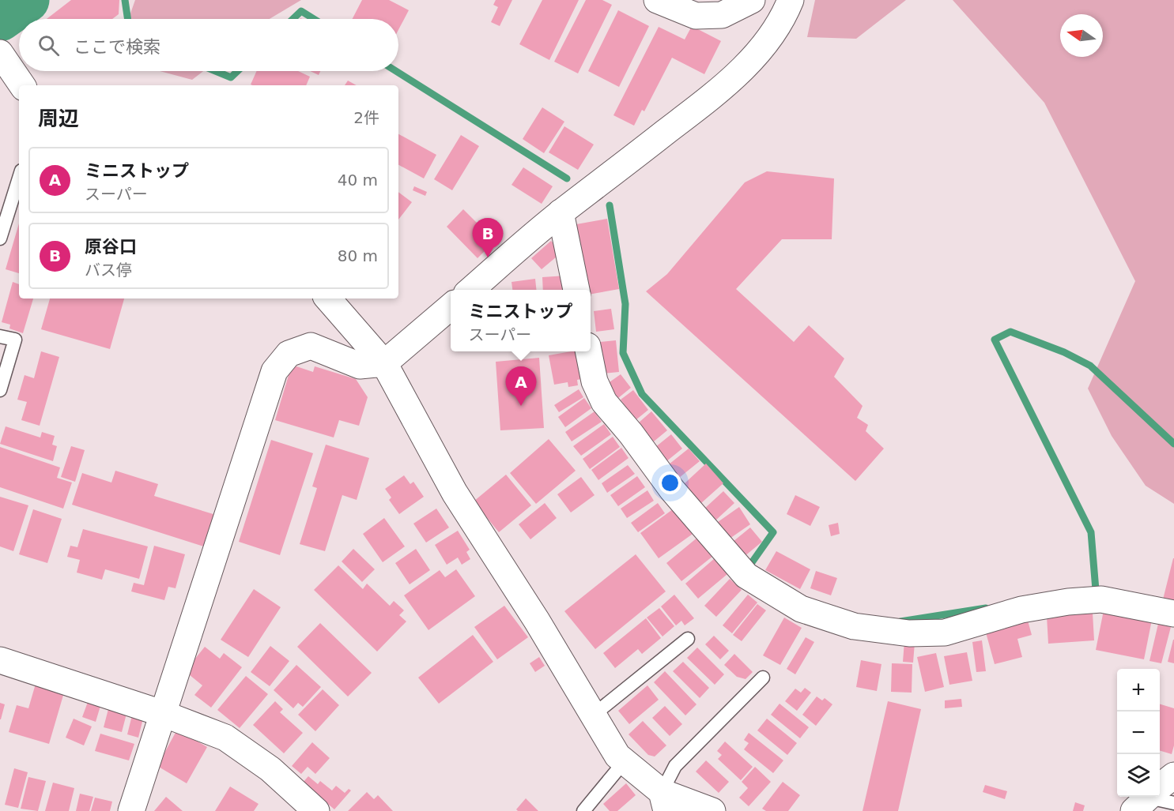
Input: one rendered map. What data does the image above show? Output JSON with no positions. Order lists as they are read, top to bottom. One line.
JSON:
{"north":"left","page":{"search":"ここで検索","heading":["周辺","2件"],"list":[{"mark":"A","name":"ミニストップ","note":"スーパー","value":"40 m"},{"mark":"B","name":"原谷口","note":"バス停","value":"80 m"}],"pins":["B","A"],"popup":["ミニストップ","スーパー"],"map_buttons":["+","−"]}}
